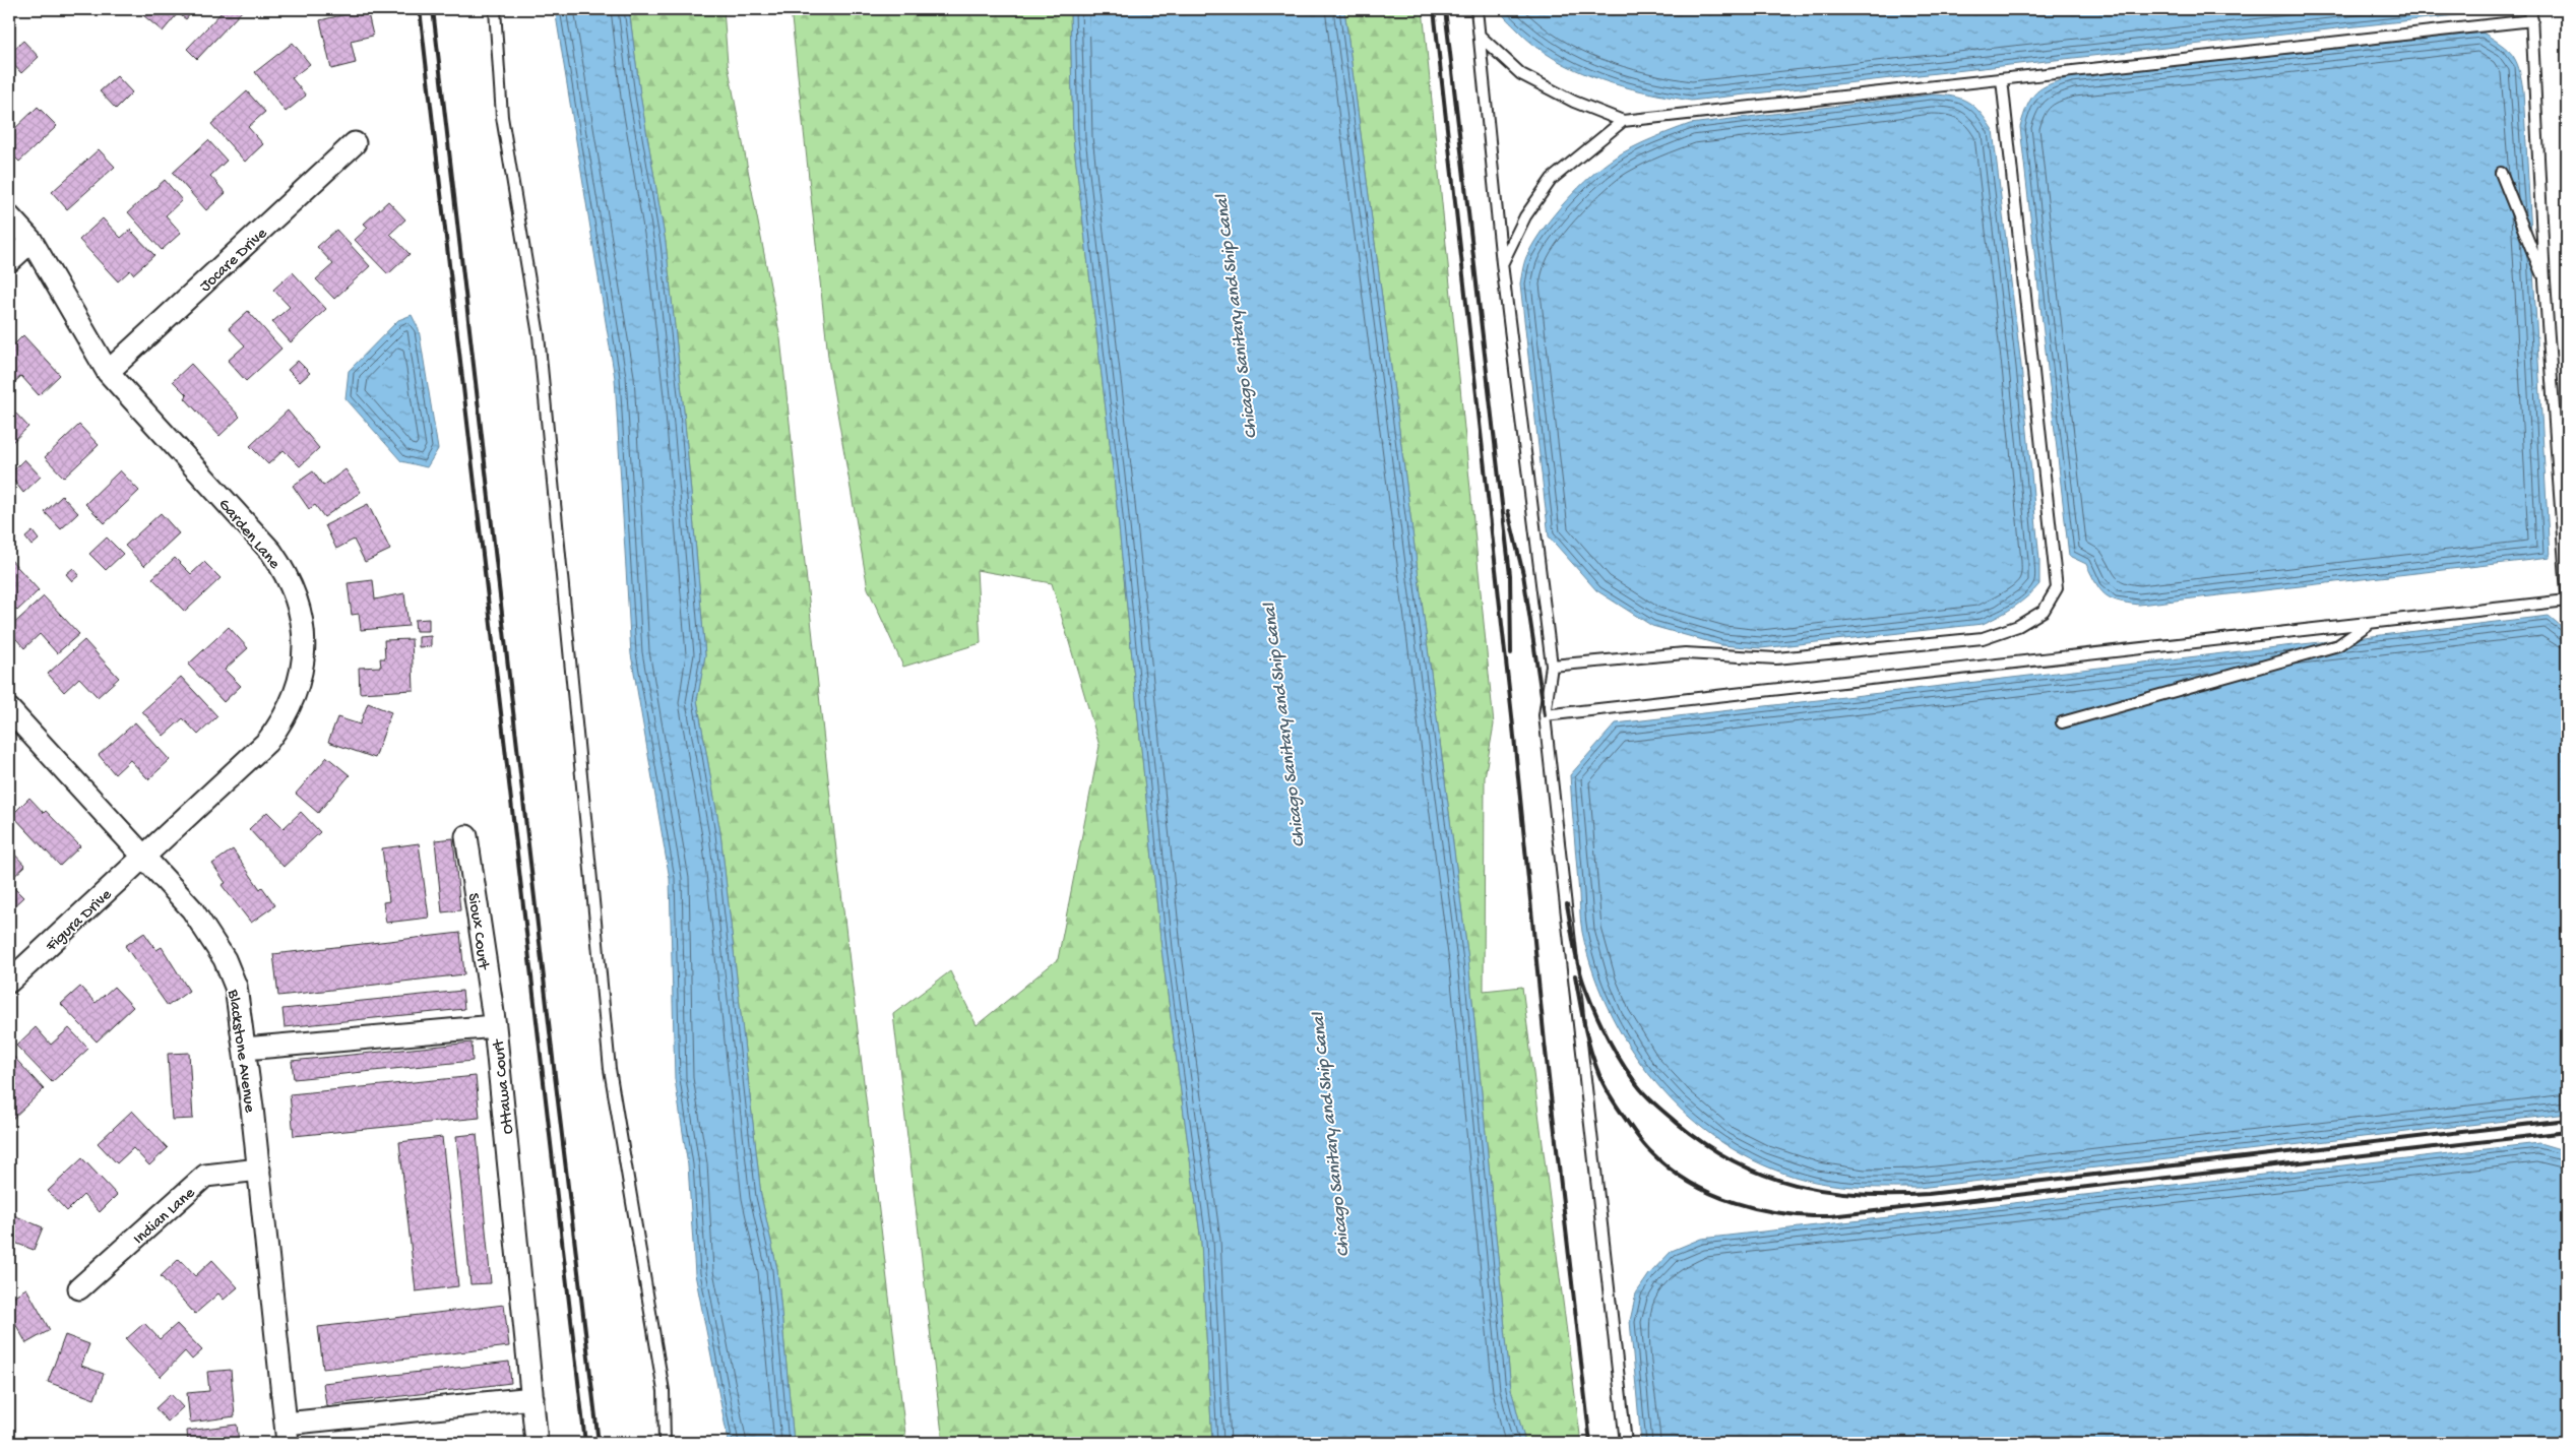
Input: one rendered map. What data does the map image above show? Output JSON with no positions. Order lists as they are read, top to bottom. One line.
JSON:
{"streets":{"street":["Jocare Drive","Garden Lane","Figura Drive","Sioux Court","Blackstone Avenue","Ottawa Court","Indian Lane"]},"crossings":[["Jocare Drive","Garden Lane"],["Garden Lane","Figura Drive"],["Garden Lane","Blackstone Avenue"],["Figura Drive","Blackstone Avenue"],["Sioux Court","Ottawa Court"],["Blackstone Avenue","Ottawa Court"],["Blackstone Avenue","Indian Lane"]],"water":["Chicago Sanitary and Ship Canal"]}
